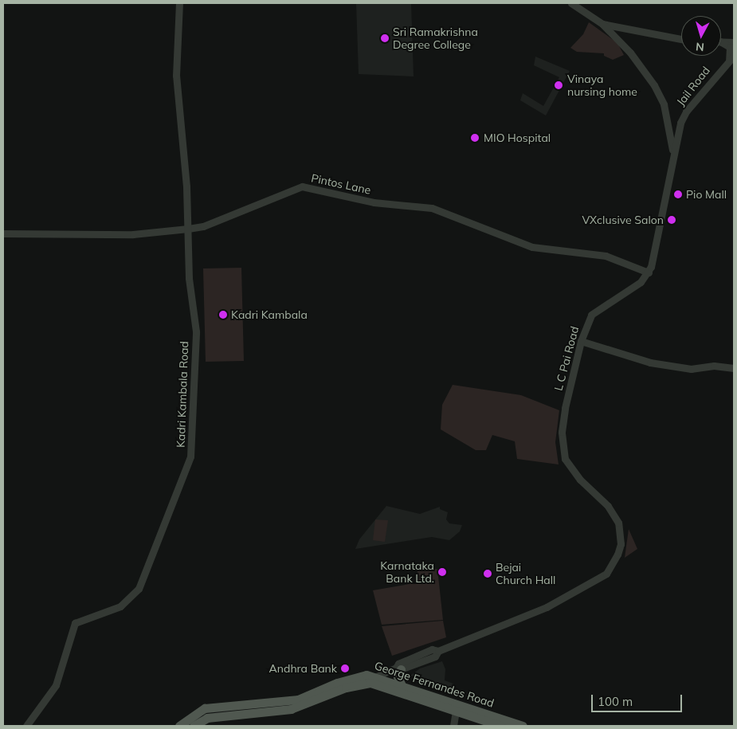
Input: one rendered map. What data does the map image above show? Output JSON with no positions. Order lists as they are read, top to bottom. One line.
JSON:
{"streets":{"main road":["George Fernandes Road"],"street":["Jail Road","Pintos Lane","L C Pai Road","Kadri Kambala Road"]},"crossings":[["Pintos Lane","L C Pai Road"],["Pintos Lane","Kadri Kambala Road"]],"places":["Sri Ramakrishna Degree College","Vinaya nursing home","MIO Hospital","Pio Mall","VXclusive Salon","Kadri Kambala","Karnataka Bank Ltd.","Bejai Church Hall","Andhra Bank"],"scale_bar":"100 m","north":"bottom"}
